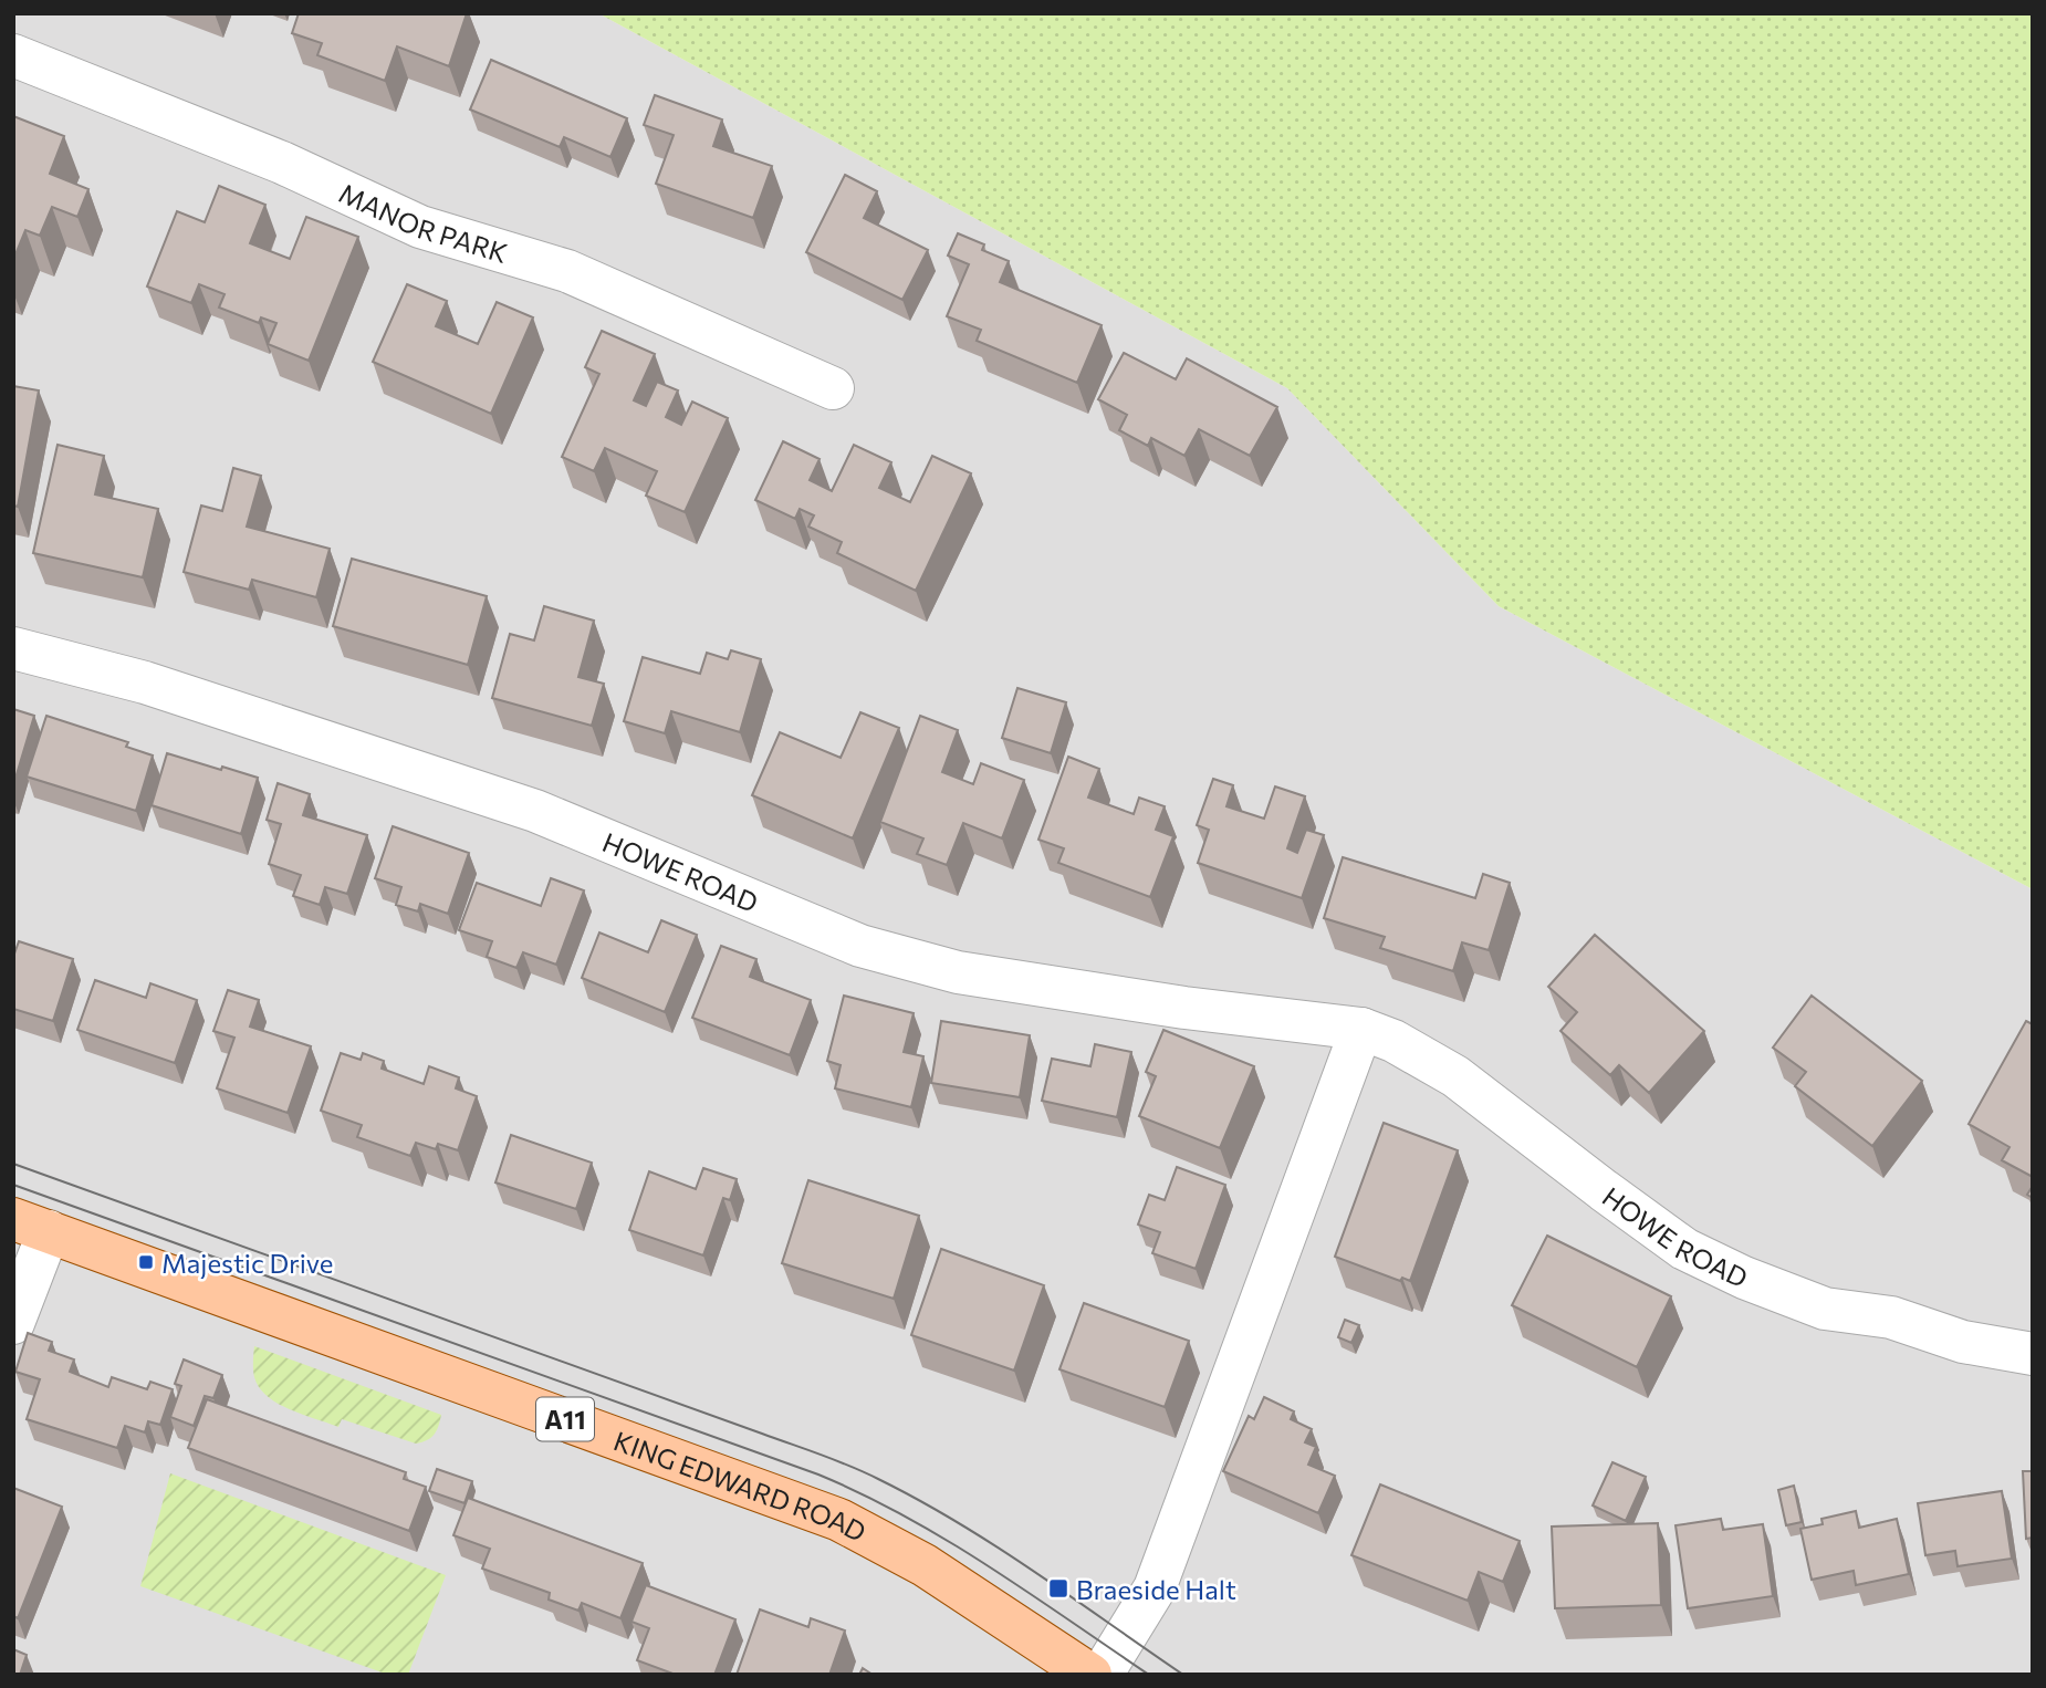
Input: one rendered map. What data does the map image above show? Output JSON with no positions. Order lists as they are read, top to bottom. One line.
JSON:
{"streets":{"main road":["A11","KING EDWARD ROAD"],"street":["MANOR PARK","HOWE ROAD"]},"places":{"transit":["Majestic Drive","Braeside Halt"]}}
